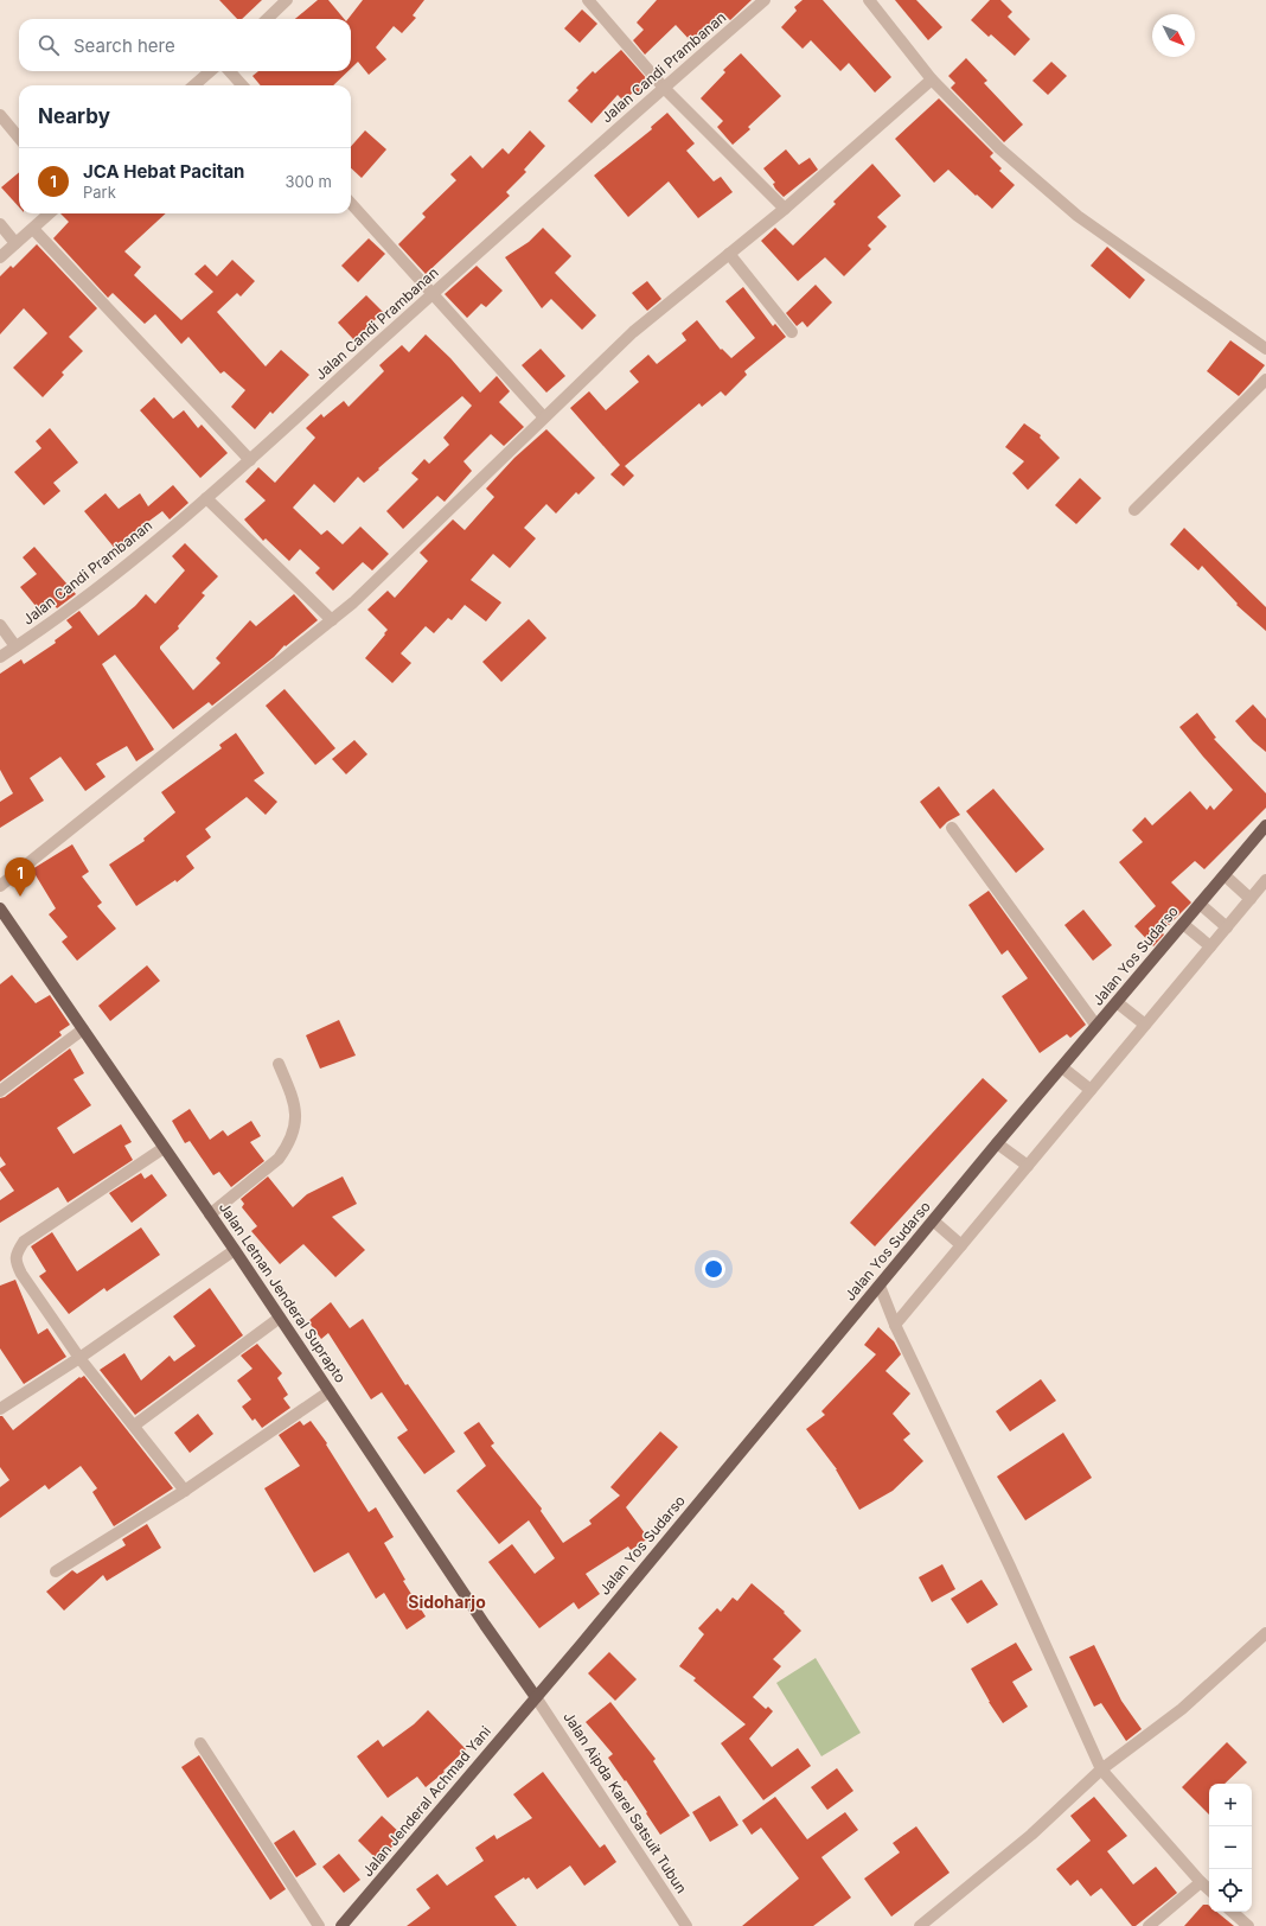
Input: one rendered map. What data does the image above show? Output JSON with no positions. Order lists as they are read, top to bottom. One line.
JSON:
{"streets":{"main road":["Jalan Yos Sudarso","Jalan Letnan Jenderal Suprapto","Jalan Jenderal Achmad Yani"],"street":["Jalan Candi Prambanan","Jalan Aipda Karel Satsuit Tubun"]},"crossings":[["Jalan Yos Sudarso","Jalan Letnan Jenderal Suprapto"],["Jalan Yos Sudarso","Jalan Jenderal Achmad Yani"],["Jalan Yos Sudarso","Jalan Aipda Karel Satsuit Tubun"],["Jalan Letnan Jenderal Suprapto","Jalan Jenderal Achmad Yani"],["Jalan Letnan Jenderal Suprapto","Jalan Aipda Karel Satsuit Tubun"],["Jalan Jenderal Achmad Yani","Jalan Aipda Karel Satsuit Tubun"]],"districts":["Sidoharjo"],"north":"bottom right","page":{"search":"Search here","heading":"Nearby","list":[{"mark":"1","name":"JCA Hebat Pacitan","note":"Park","value":"300 m"}],"pins":"1","map_buttons":["+","−"]}}
